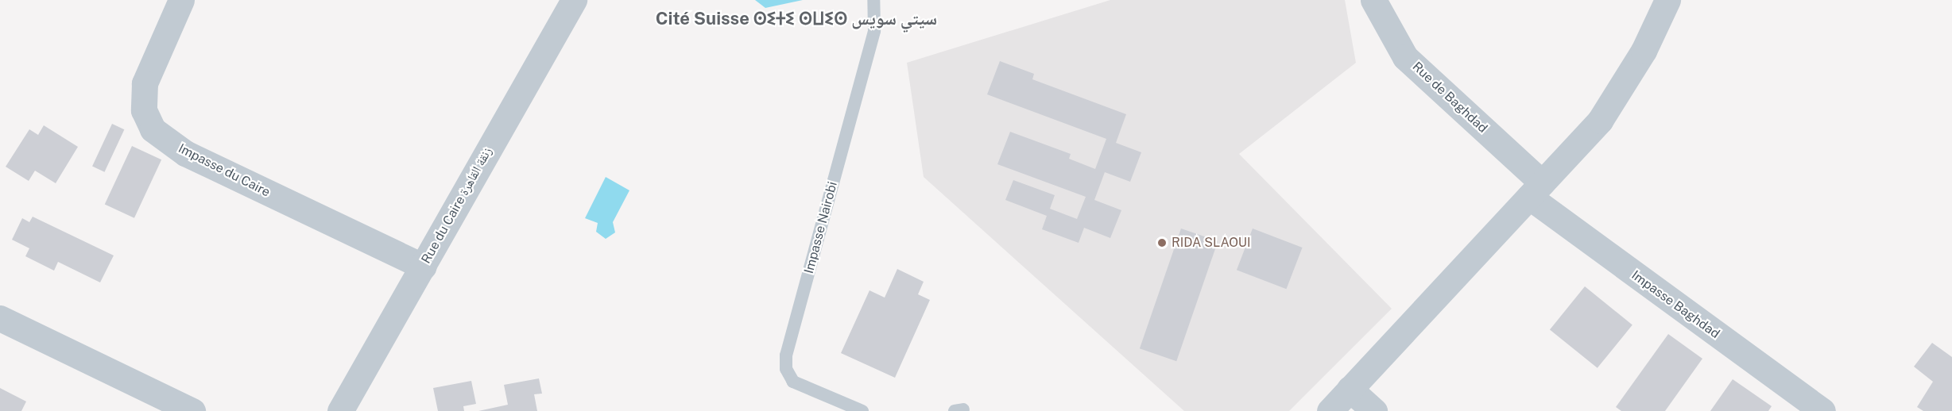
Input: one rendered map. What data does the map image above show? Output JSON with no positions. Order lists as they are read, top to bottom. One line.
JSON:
{"streets":{"street":["Rue de Baghdad","Impasse du Caire","Rue du Caire زنقة القاهرة","Impasse Baghdad"],"lane":["Impasse Nairobi"]},"crossings":[["Rue de Baghdad","Impasse Baghdad"],["Impasse du Caire","Rue du Caire زنقة القاهرة"]],"districts":["Cité Suisse ⵙⵉⵜⵉ ⵙⵡⵉⵙ سيتي سويس"],"places":["RIDA SLAOUI"]}
